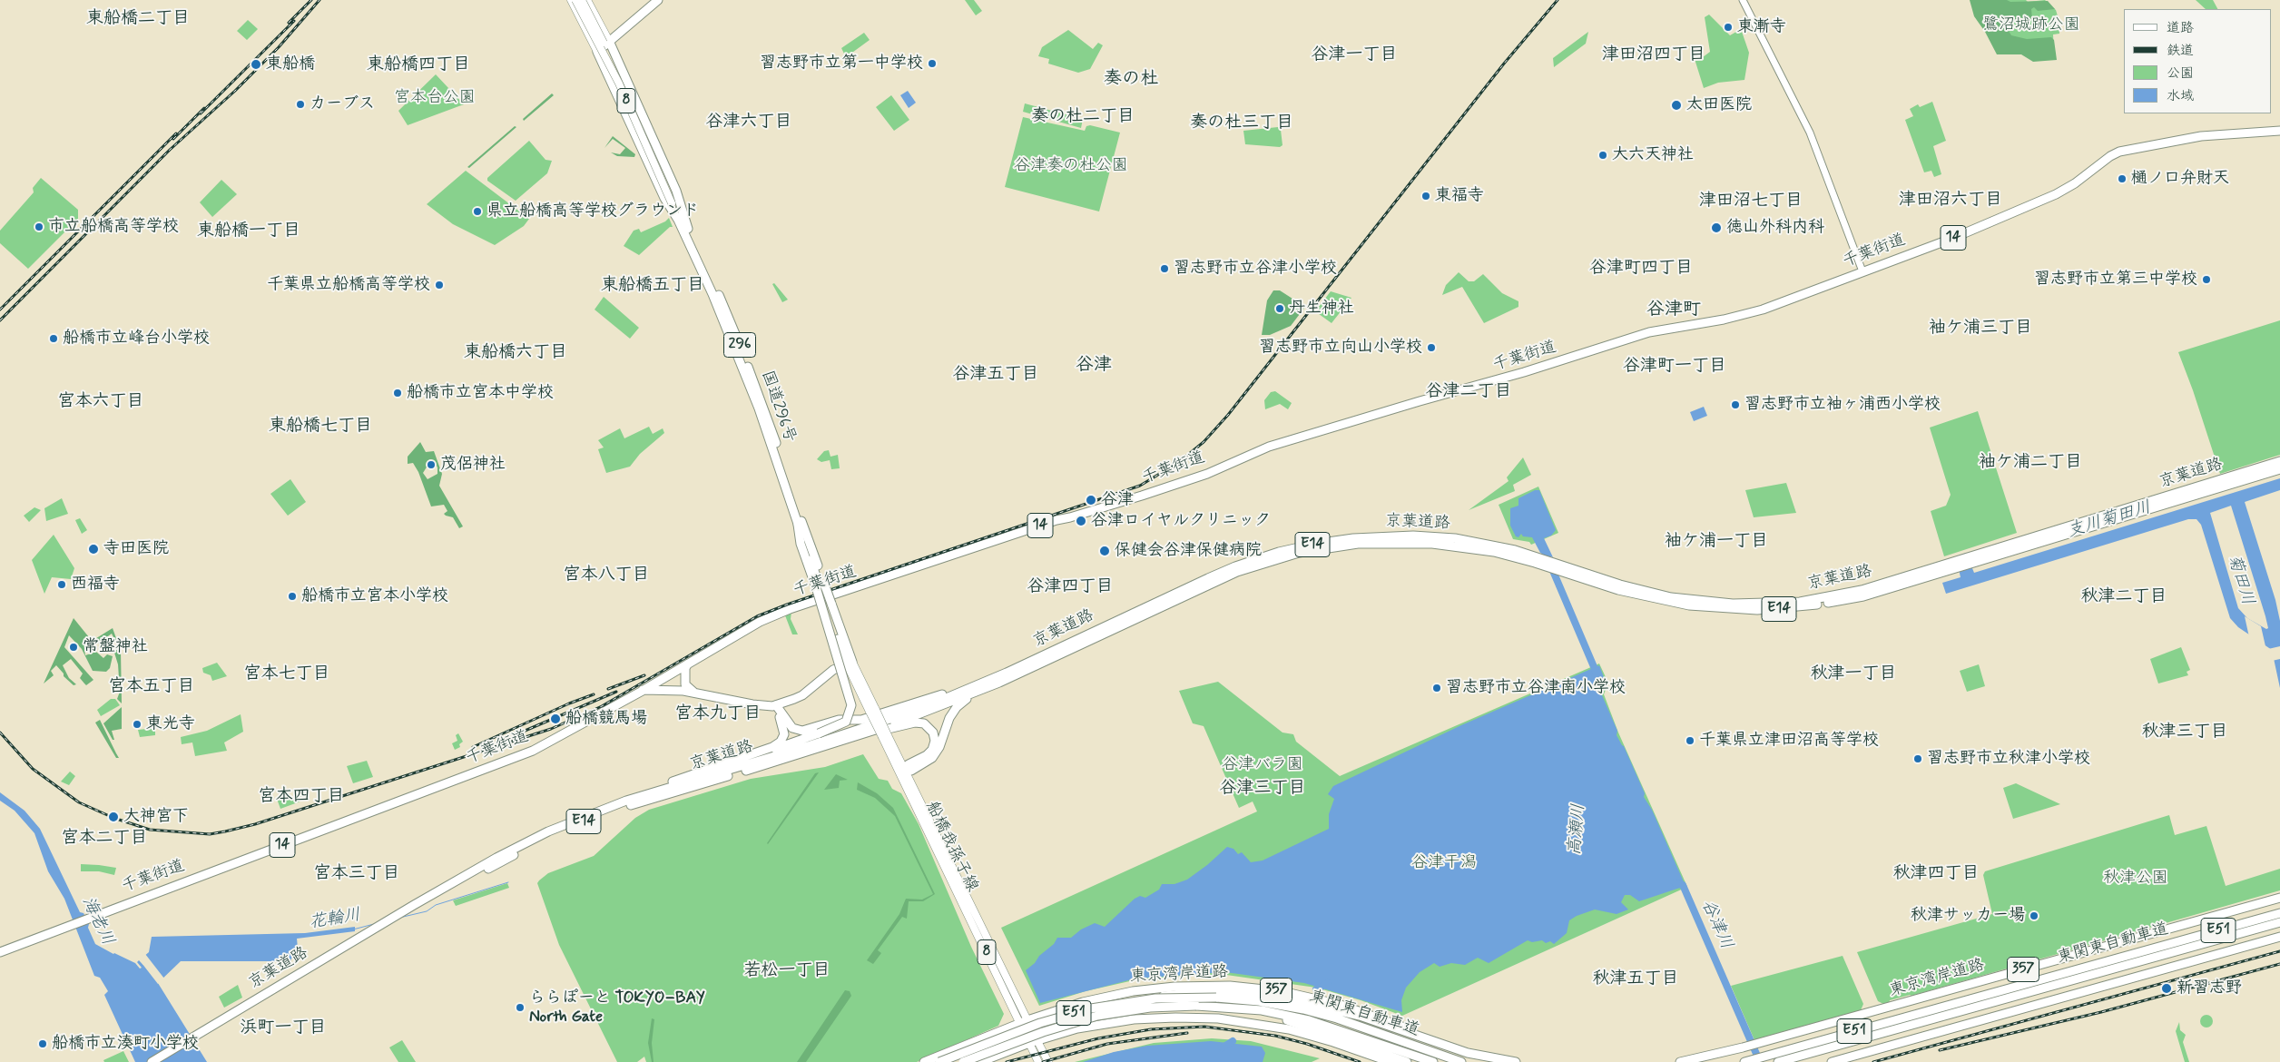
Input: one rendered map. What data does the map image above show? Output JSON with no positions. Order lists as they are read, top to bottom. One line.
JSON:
{"streets":{"highway":["14","千葉街道","296","国道296号","京葉道路","E14","E51","東関東自動車道","357","東京湾岸道路"],"main road":["8","船橋我孫子線"]},"crossings":[["8","国道296号"],["国道296号","船橋我孫子線"],["船橋我孫子線","357"],["船橋我孫子線","東京湾岸道路"]],"districts":["東船橋二丁目","谷津一丁目","津田沼四丁目","東船橋四丁目","奏の杜","奏の杜二丁目","谷津六丁目","奏の杜三丁目","津田沼六丁目","津田沼七丁目","東船橋一丁目","谷津町四丁目","東船橋五丁目","谷津町","袖ケ浦三丁目","東船橋六丁目","谷津","谷津町一丁目","谷津五丁目","谷津二丁目","宮本六丁目","東船橋七丁目","袖ケ浦二丁目","袖ケ浦一丁目","宮本八丁目","谷津四丁目","秋津二丁目","宮本七丁目","秋津一丁目","宮本五丁目","宮本九丁目","秋津三丁目","谷津三丁目","宮本四丁目","宮本二丁目","宮本三丁目","秋津四丁目","若松一丁目","秋津五丁目","浜町一丁目"],"water":["支川菊田川","菊田川","高瀬川","花輪川","海老川","谷津川"],"parks":["鷺沼城跡公園","宮本台公園","谷津奏の杜公園","谷津バラ園","谷津干潟","秋津公園"],"places":["東漸寺","習志野市立第一中学校","東船橋","カーブス","太田医院","大六天神社","樋ノ口弁財天","東福寺","県立船橋高等学校グラウンド","市立船橋高等学校","徳山外科内科","習志野市立谷津小学校","習志野市立第三中学校","千葉県立船橋高等学校","丹生神社","船橋市立峰台小学校","習志野市立向山小学校","船橋市立宮本中学校","習志野市立袖ヶ浦西小学校","茂侶神社","谷津","谷津ロイヤルクリニック","寺田医院","保健会谷津保健病院","西福寺","船橋市立宮本小学校","常盤神社","習志野市立谷津南小学校","船橋競馬場","東光寺","千葉県立津田沼高等学校","習志野市立秋津小学校","大神宮下","秋津サッカー場","新習志野","ららぽーと TOKYO−BAY North Gate","船橋市立湊町小学校"],"legend":["道路","鉄道","公園","水域"]}
